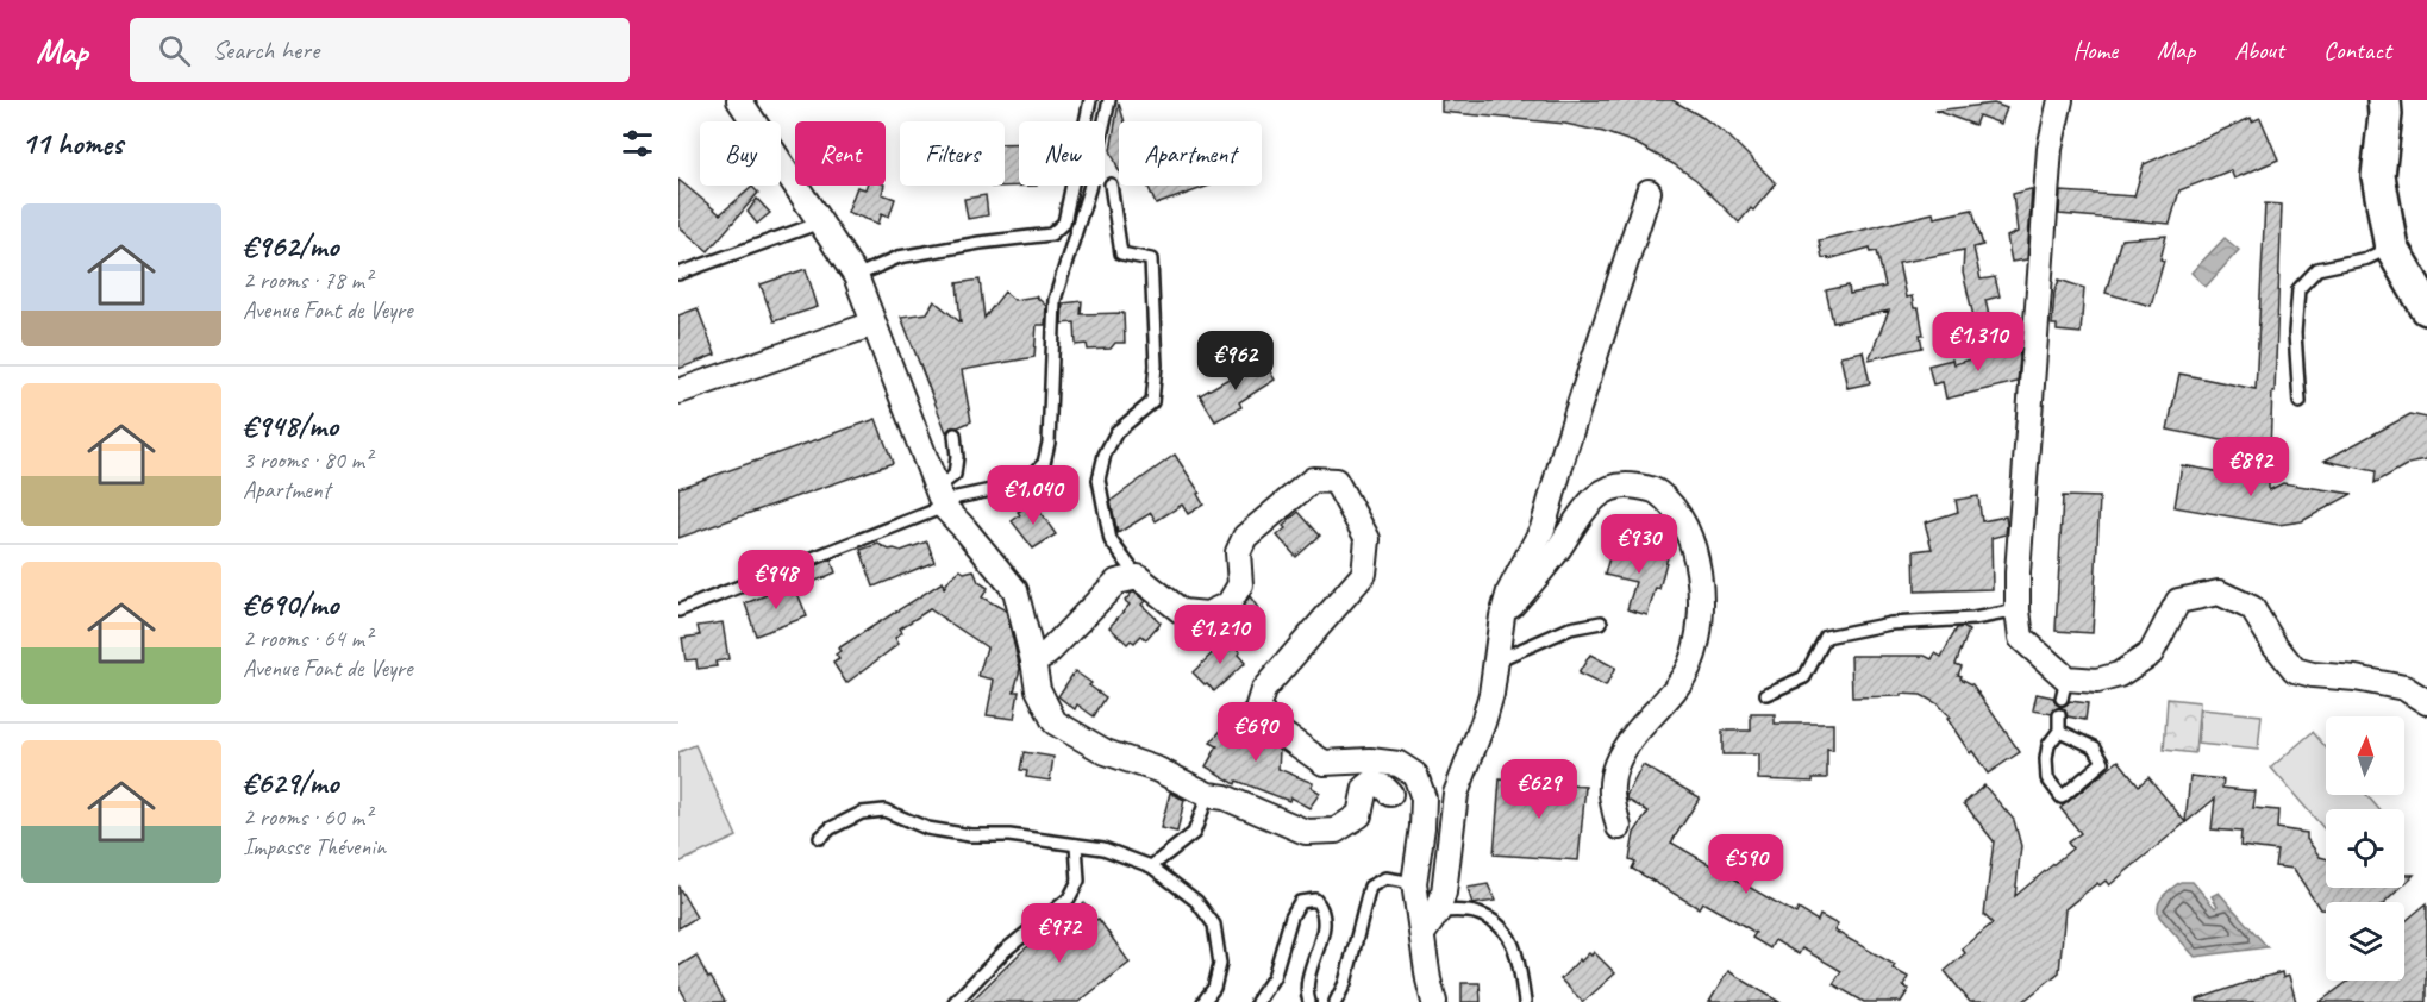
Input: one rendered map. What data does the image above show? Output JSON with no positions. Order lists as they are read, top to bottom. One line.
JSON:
{"north":"top","page":{"header":"Map","search":"Search here","nav":["Home","Map","About","Contact"],"heading":"11 homes","chip":["Buy","Rent","Filters","New","Apartment"],"list":[{"name":"€962/mo","note":"2 rooms · 78 m² · Avenue Font de Veyre"},{"name":"€948/mo","note":"3 rooms · 80 m² · Apartment"},{"name":"€690/mo","note":"2 rooms · 64 m² · Avenue Font de Veyre"},{"name":"€629/mo","note":"2 rooms · 60 m² · Impasse Thévenin"}],"price":["€1,310","€962","€892","€1,040","€930","€948","€1,210","€690","€629","€590","€972"]}}
